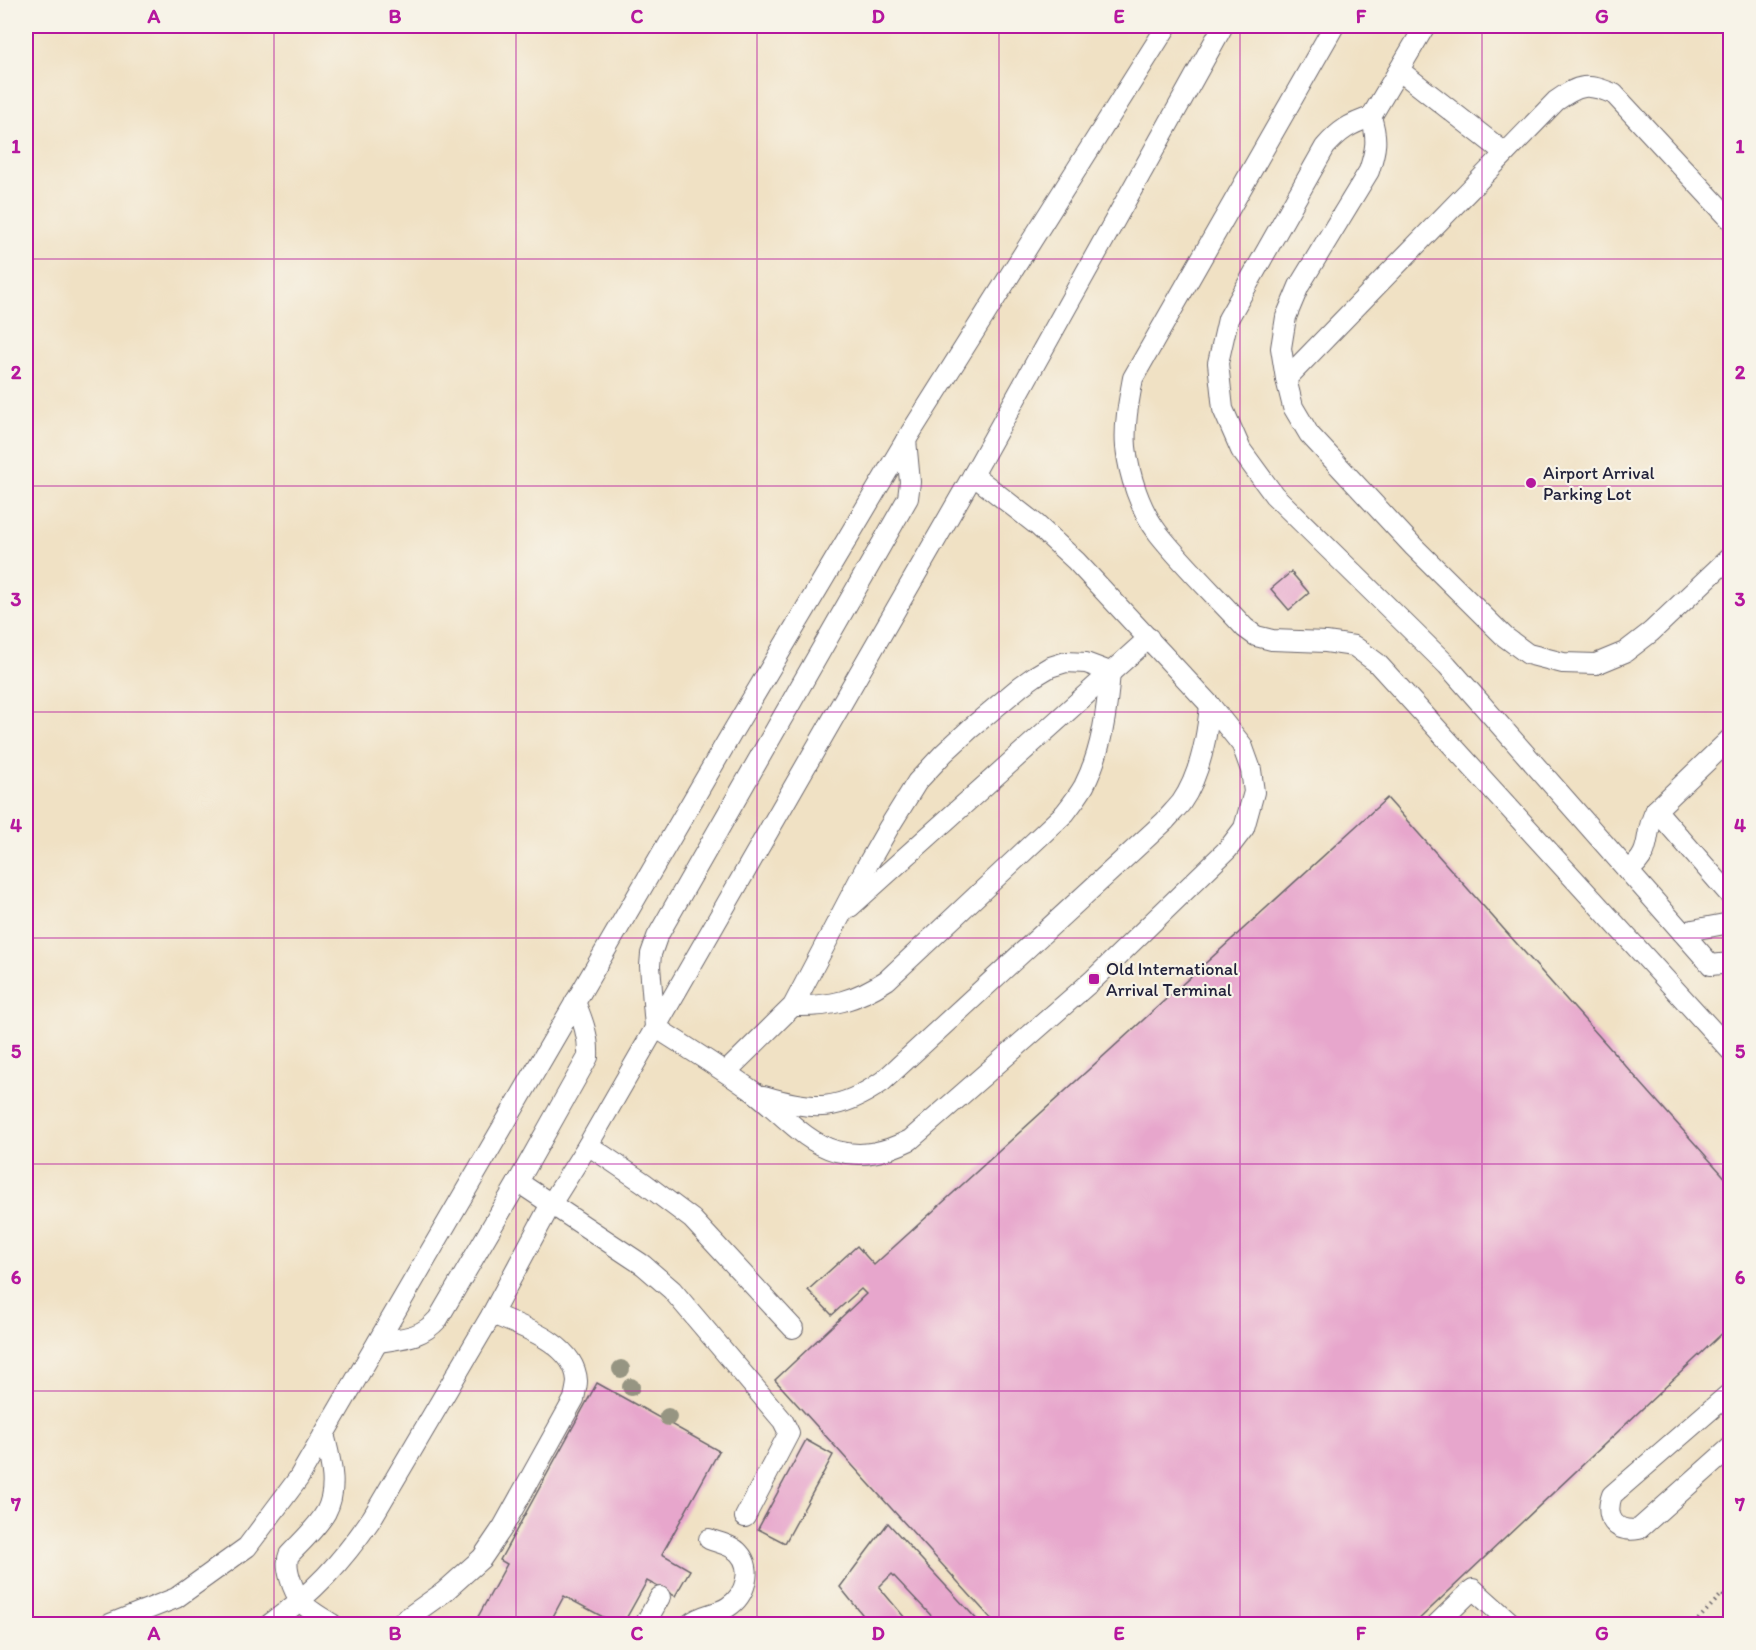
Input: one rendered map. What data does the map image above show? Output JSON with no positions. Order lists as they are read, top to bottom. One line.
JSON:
{"places":{"other":["Airport Arrival Parking Lot"],"transit":["Old International Arrival Terminal"]},"grid":{"columns":["A","B","C","D","E","F","G"],"rows":["1","2","3","4","5","6","7"]}}
